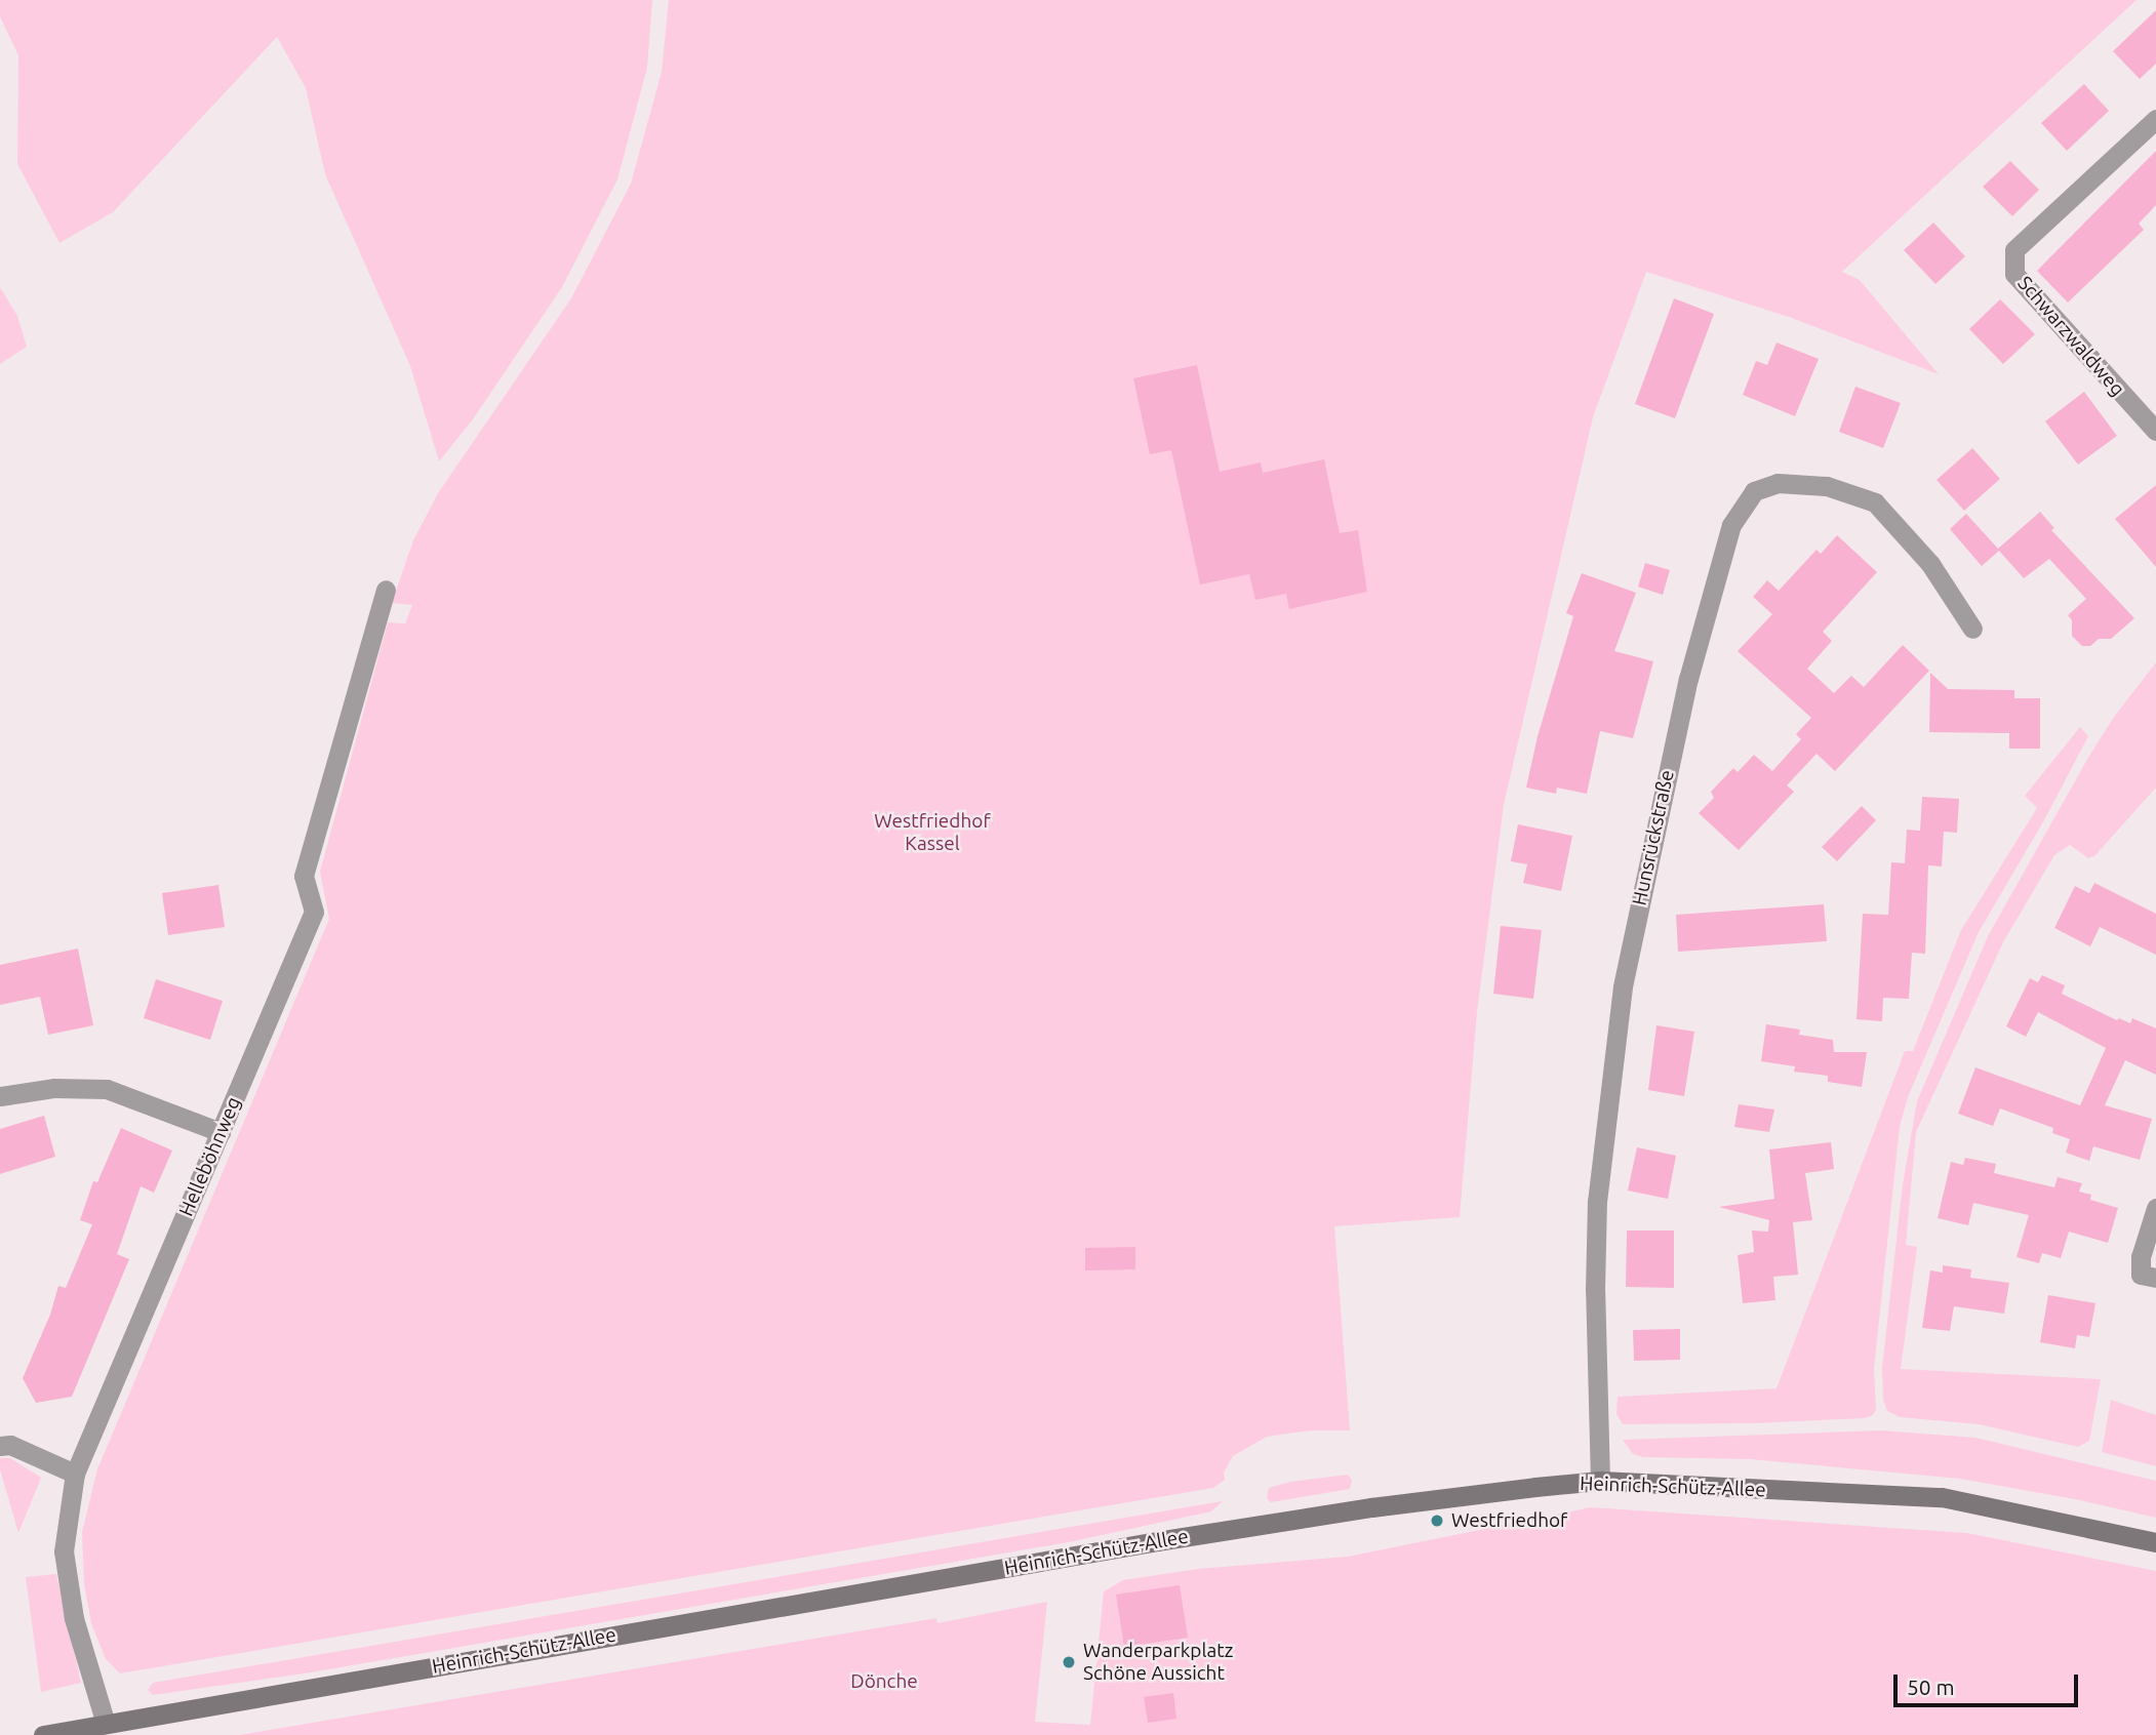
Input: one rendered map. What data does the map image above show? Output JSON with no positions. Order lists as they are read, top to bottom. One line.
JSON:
{"streets":{"main road":["Heinrich-Schütz-Allee"],"street":["Schwarzwaldweg","Hunsrückstraße","Helleböhnweg"]},"crossings":[["Hunsrückstraße","Heinrich-Schütz-Allee"],["Helleböhnweg","Heinrich-Schütz-Allee"]],"parks":["Westfriedhof Kassel","Dönche"],"places":["Westfriedhof","Wanderparkplatz Schöne Aussicht"],"scale_bar":"50 m"}
